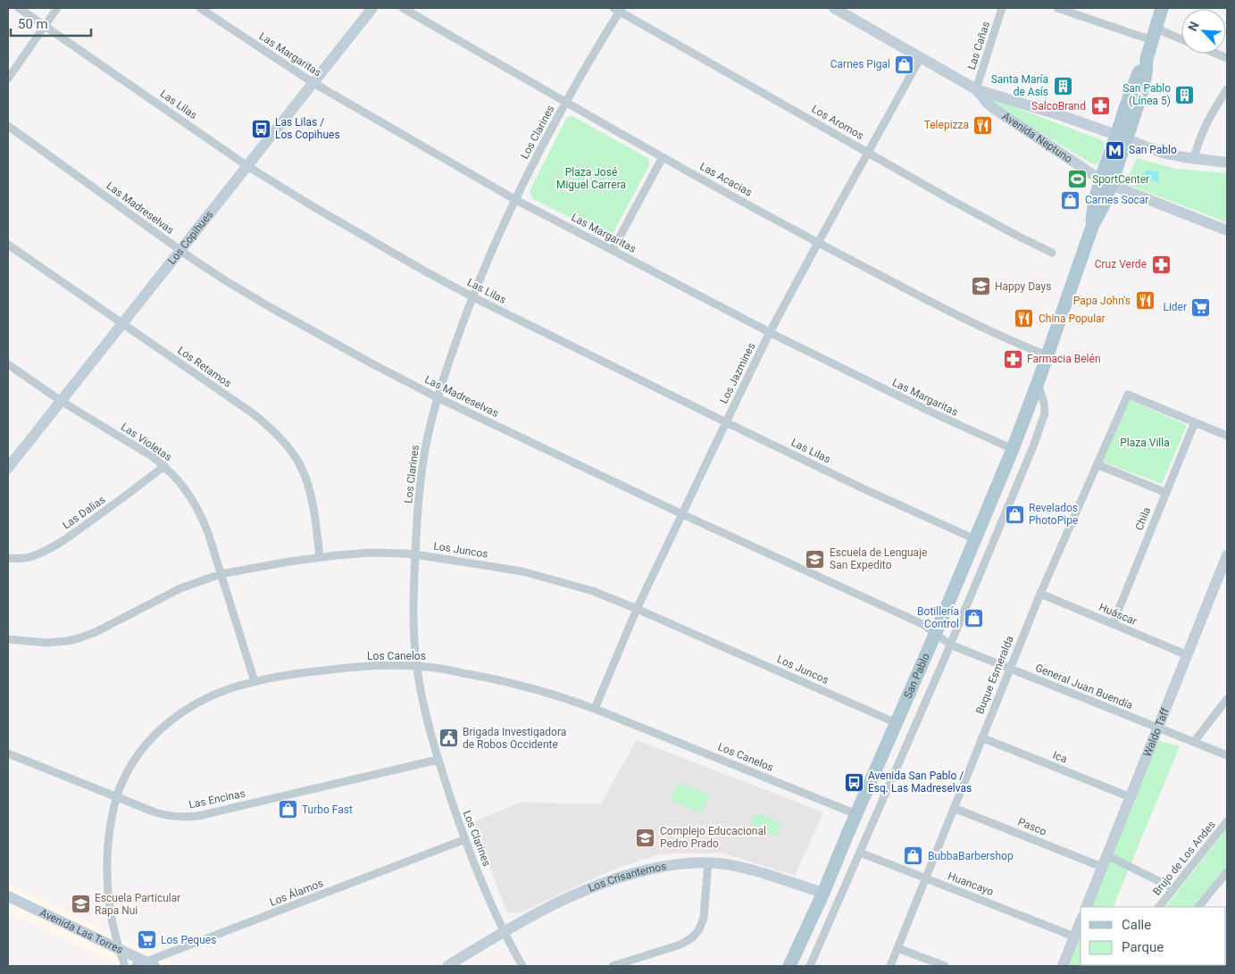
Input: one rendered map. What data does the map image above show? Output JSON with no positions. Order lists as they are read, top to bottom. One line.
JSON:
{"streets":{"main road":["San Pablo"],"street":["Las Cañas","Las Margaritas","Las Lilas","Los Aromos","Los Clarines","Avenida Neptuno","Las Acacias","Las Madreselvas","Los Copihues","Los Retamos","Los Jazmines","Las Violetas","Las Dalias","Chila","Los Juncos","Huáscar","Los Canelos","Buque Esmeralda","General Juan Buendía","Waldo Taff","Ica","Las Encinas","Pasco","Brujo de Los Andes","Los Crisantemos","Huancayo","Los Álamos","Avenida Las Torres"]},"crossings":[["Las Cañas","Avenida Neptuno"],["Las Margaritas","Los Clarines"],["Las Margaritas","Los Copihues"],["Las Margaritas","Los Jazmines"],["Las Margaritas","San Pablo"],["Las Lilas","Los Clarines"],["Las Lilas","Los Copihues"],["Las Lilas","Los Jazmines"],["Las Lilas","San Pablo"],["Los Aromos","Los Clarines"],["Los Aromos","Los Jazmines"],["Los Clarines","Las Acacias"],["Los Clarines","Las Madreselvas"],["Los Clarines","Los Juncos"],["Los Clarines","Los Canelos"],["Los Clarines","Las Encinas"],["Los Clarines","Los Crisantemos"],["Los Clarines","Los Álamos"],["Avenida Neptuno","Los Jazmines"],["Avenida Neptuno","San Pablo"],["Las Acacias","Los Jazmines"],["Las Acacias","San Pablo"],["Las Madreselvas","Los Copihues"],["Las Madreselvas","Los Jazmines"],["Las Madreselvas","San Pablo"],["Las Madreselvas","General Juan Buendía"],["Los Copihues","Los Retamos"],["Los Copihues","Las Violetas"],["Los Retamos","Los Juncos"],["Los Jazmines","Los Juncos"],["Los Jazmines","Los Canelos"],["Las Violetas","Las Dalias"],["Las Violetas","Los Juncos"],["Las Violetas","Los Canelos"],["Chila","Huáscar"],["Chila","Buque Esmeralda"],["Los Juncos","San Pablo"],["Huáscar","Buque Esmeralda"],["Huáscar","Waldo Taff"],["Los Canelos","San Pablo"],["Los Canelos","Las Encinas"],["Los Canelos","Avenida Las Torres"],["Buque Esmeralda","General Juan Buendía"],["Buque Esmeralda","Ica"],["Buque Esmeralda","Pasco"],["Buque Esmeralda","Huancayo"],["San Pablo","General Juan Buendía"],["San Pablo","Los Crisantemos"],["San Pablo","Huancayo"],["General Juan Buendía","Waldo Taff"],["Waldo Taff","Ica"],["Waldo Taff","Pasco"],["Los Álamos","Avenida Las Torres"]],"parks":["Plaza José Miguel Carrera","Plaza Villa"],"places":{"shop":["Carnes Pigal","Carnes Socar","Revelados PhotoPipe","Botillería Control","Turbo Fast","BubbaBarbershop"],"building":["Santa María de Asís","San Pablo (Línea 5)"],"pharmacy":["SalcoBrand","Cruz Verde","Farmacia Belén"],"restaurant":["Telepizza","Papa John's","China Popular"],"bus stop":["Las Lilas / Los Copihues","Avenida San Pablo / Esq. Las Madreselvas"],"metro station":["San Pablo"],"sports":["SportCenter"],"school or university":["Happy Days","Escuela de Lenguaje San Expedito","Complejo Educacional Pedro Prado","Escuela Particular Rapa Nui"],"supermarket":["Lider","Los Peques"],"public building":["Brigada Investigadora de Robos Occidente"]},"legend":["Calle","Parque"],"scale_bar":"50 m","north":"top left"}
